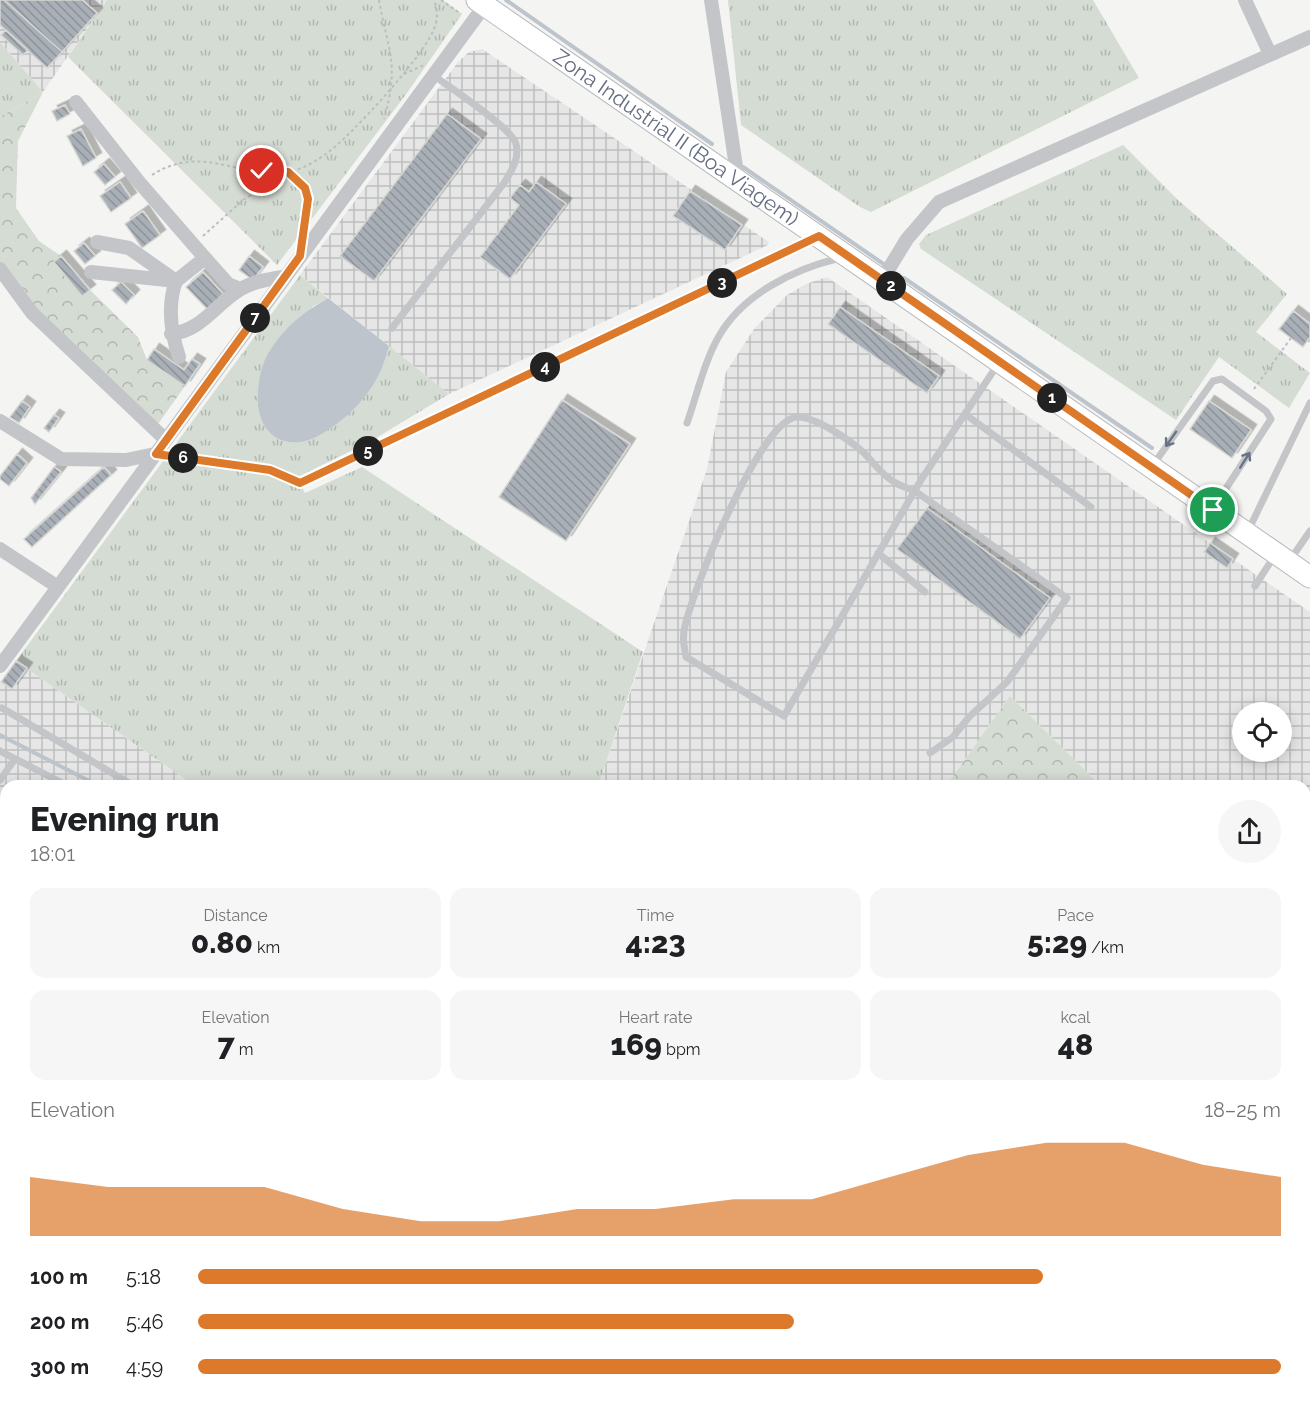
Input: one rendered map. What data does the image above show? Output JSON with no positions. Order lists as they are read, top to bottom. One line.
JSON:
{"streets":{"main road":["Zona Industrial II (Boa Viagem)"]},"page":{"pins":["3","2","7","4","1","5","6"],"heading":["Evening run","18:01"],"stats":[["Distance","0.80 km"],["Time","4:23"],["Pace","5:29 /km"],["Elevation","7 m"],["Heart rate","169 bpm"],["kcal","48"]],"chart":["Elevation","18–25 m"],"list":[{"name":"100 m","note":"5:18"},{"name":"200 m","note":"5:46"},{"name":"300 m","note":"4:59"}]}}
